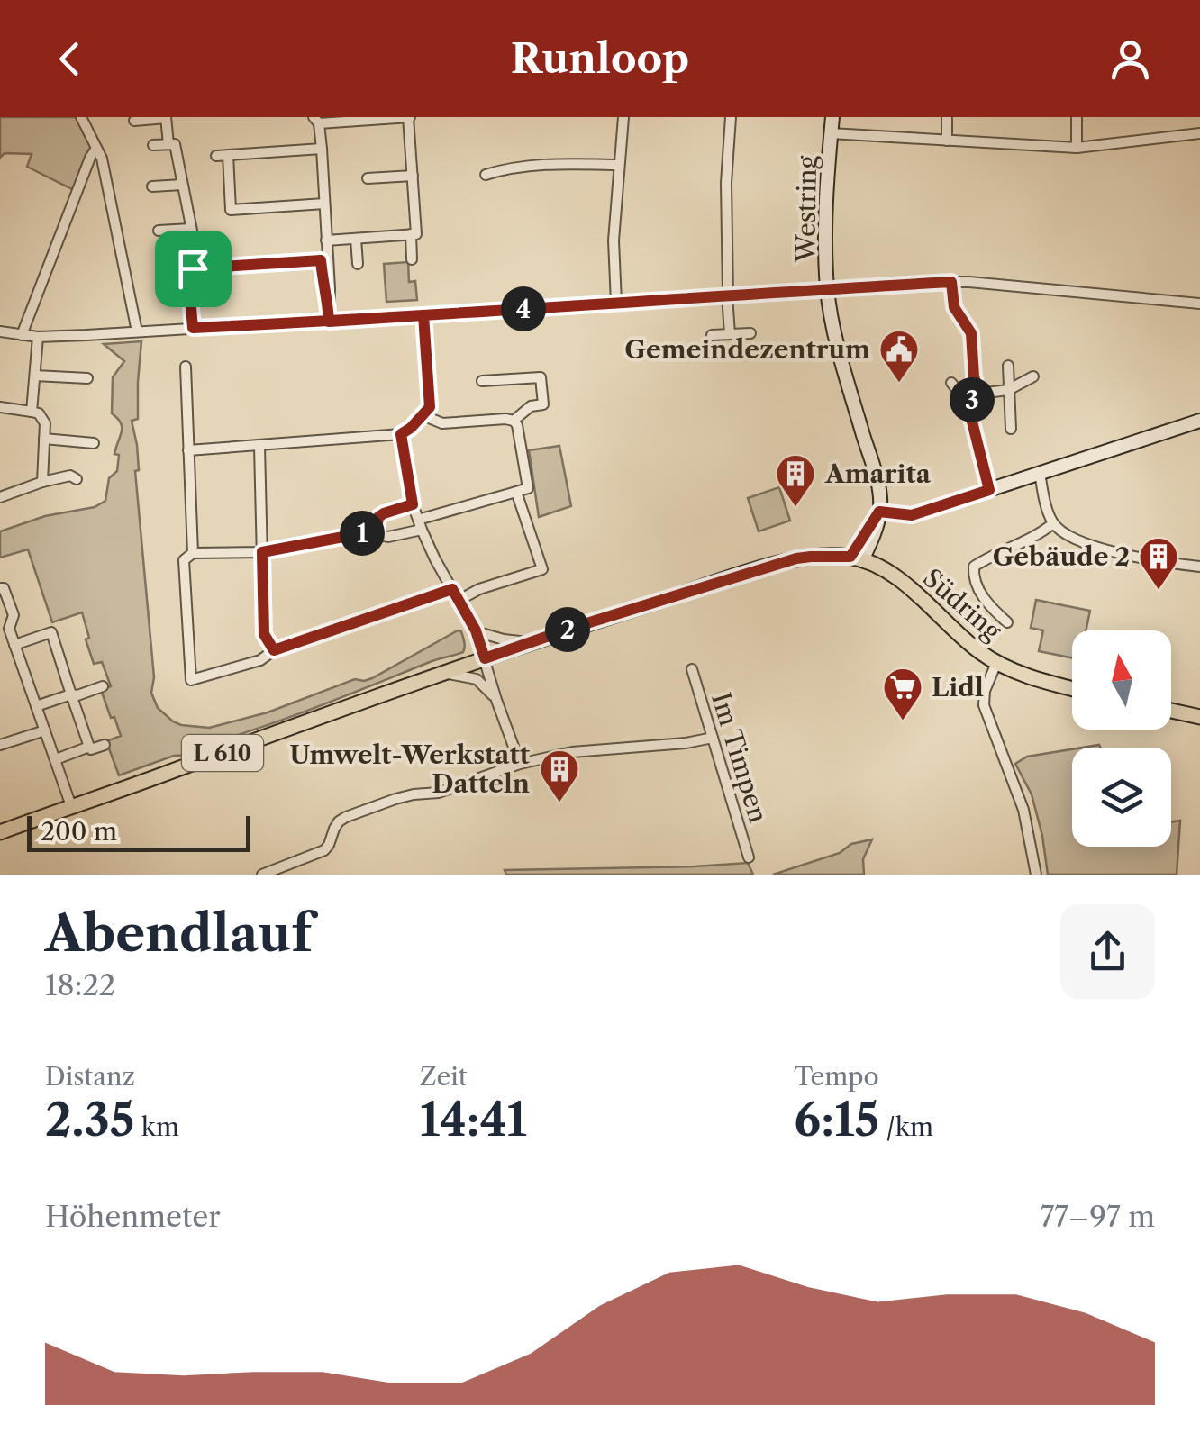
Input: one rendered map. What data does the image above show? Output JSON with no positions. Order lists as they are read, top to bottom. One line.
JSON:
{"streets":{"main road":["Südring","L 610"],"street":["Westring","Im Timpen"]},"crossings":[["Westring","Südring"],["Westring","L 610"],["Südring","L 610"]],"places":{"public building":["Gemeindezentrum"],"building":["Amarita","Gebäude 2","Umwelt-Werkstatt Datteln"],"supermarket":["Lidl"]},"scale_bar":"200 m","north":"top","page":{"header":"Runloop","pins":["4","3","1","2"],"scale":"200 m","heading":["Abendlauf","18:22"],"stats":[["Distanz","2.35 km"],["Zeit","14:41"],["Tempo","6:15 /km"]],"chart":["Höhenmeter","77–97 m"]}}
